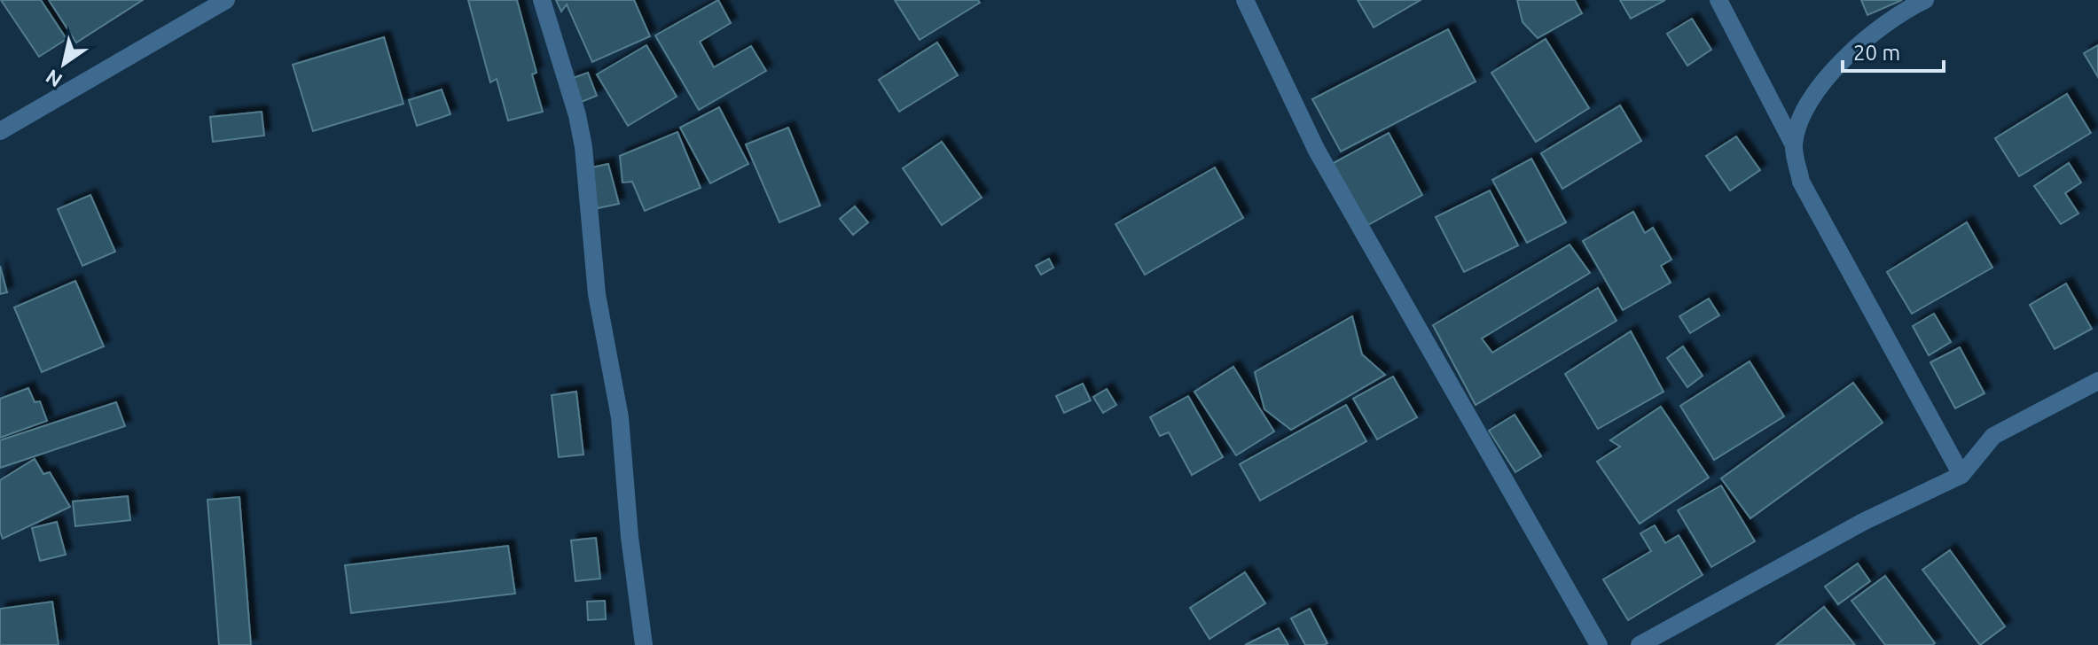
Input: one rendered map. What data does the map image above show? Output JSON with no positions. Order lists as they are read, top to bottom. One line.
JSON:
{"scale_bar":"20 m","north":"bottom left"}
